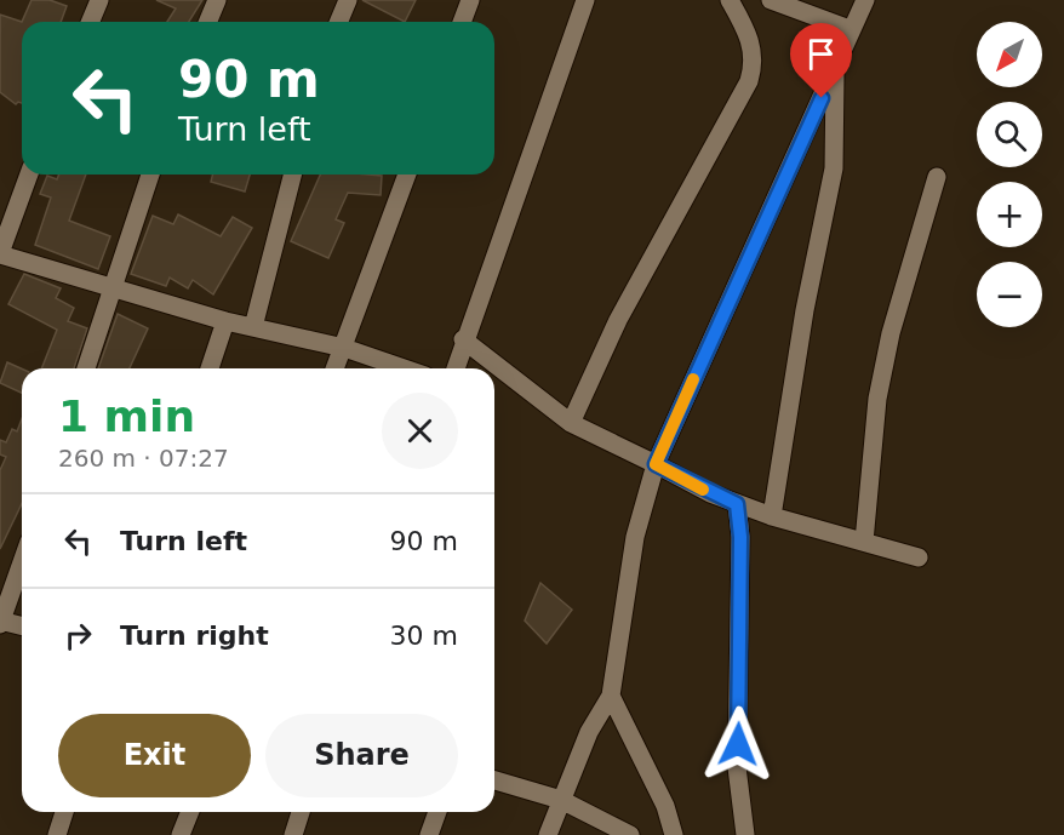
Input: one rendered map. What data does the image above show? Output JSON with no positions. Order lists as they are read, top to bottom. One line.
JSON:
{"north":"bottom left","page":{"map_buttons":["+","−"],"turn":["90 m","Turn left"],"heading":["1 min","260 m · 07:27"],"list":[{"name":"Turn left","value":"90 m"},{"name":"Turn right","value":"30 m"}],"buttons":["Exit","Share"]}}
